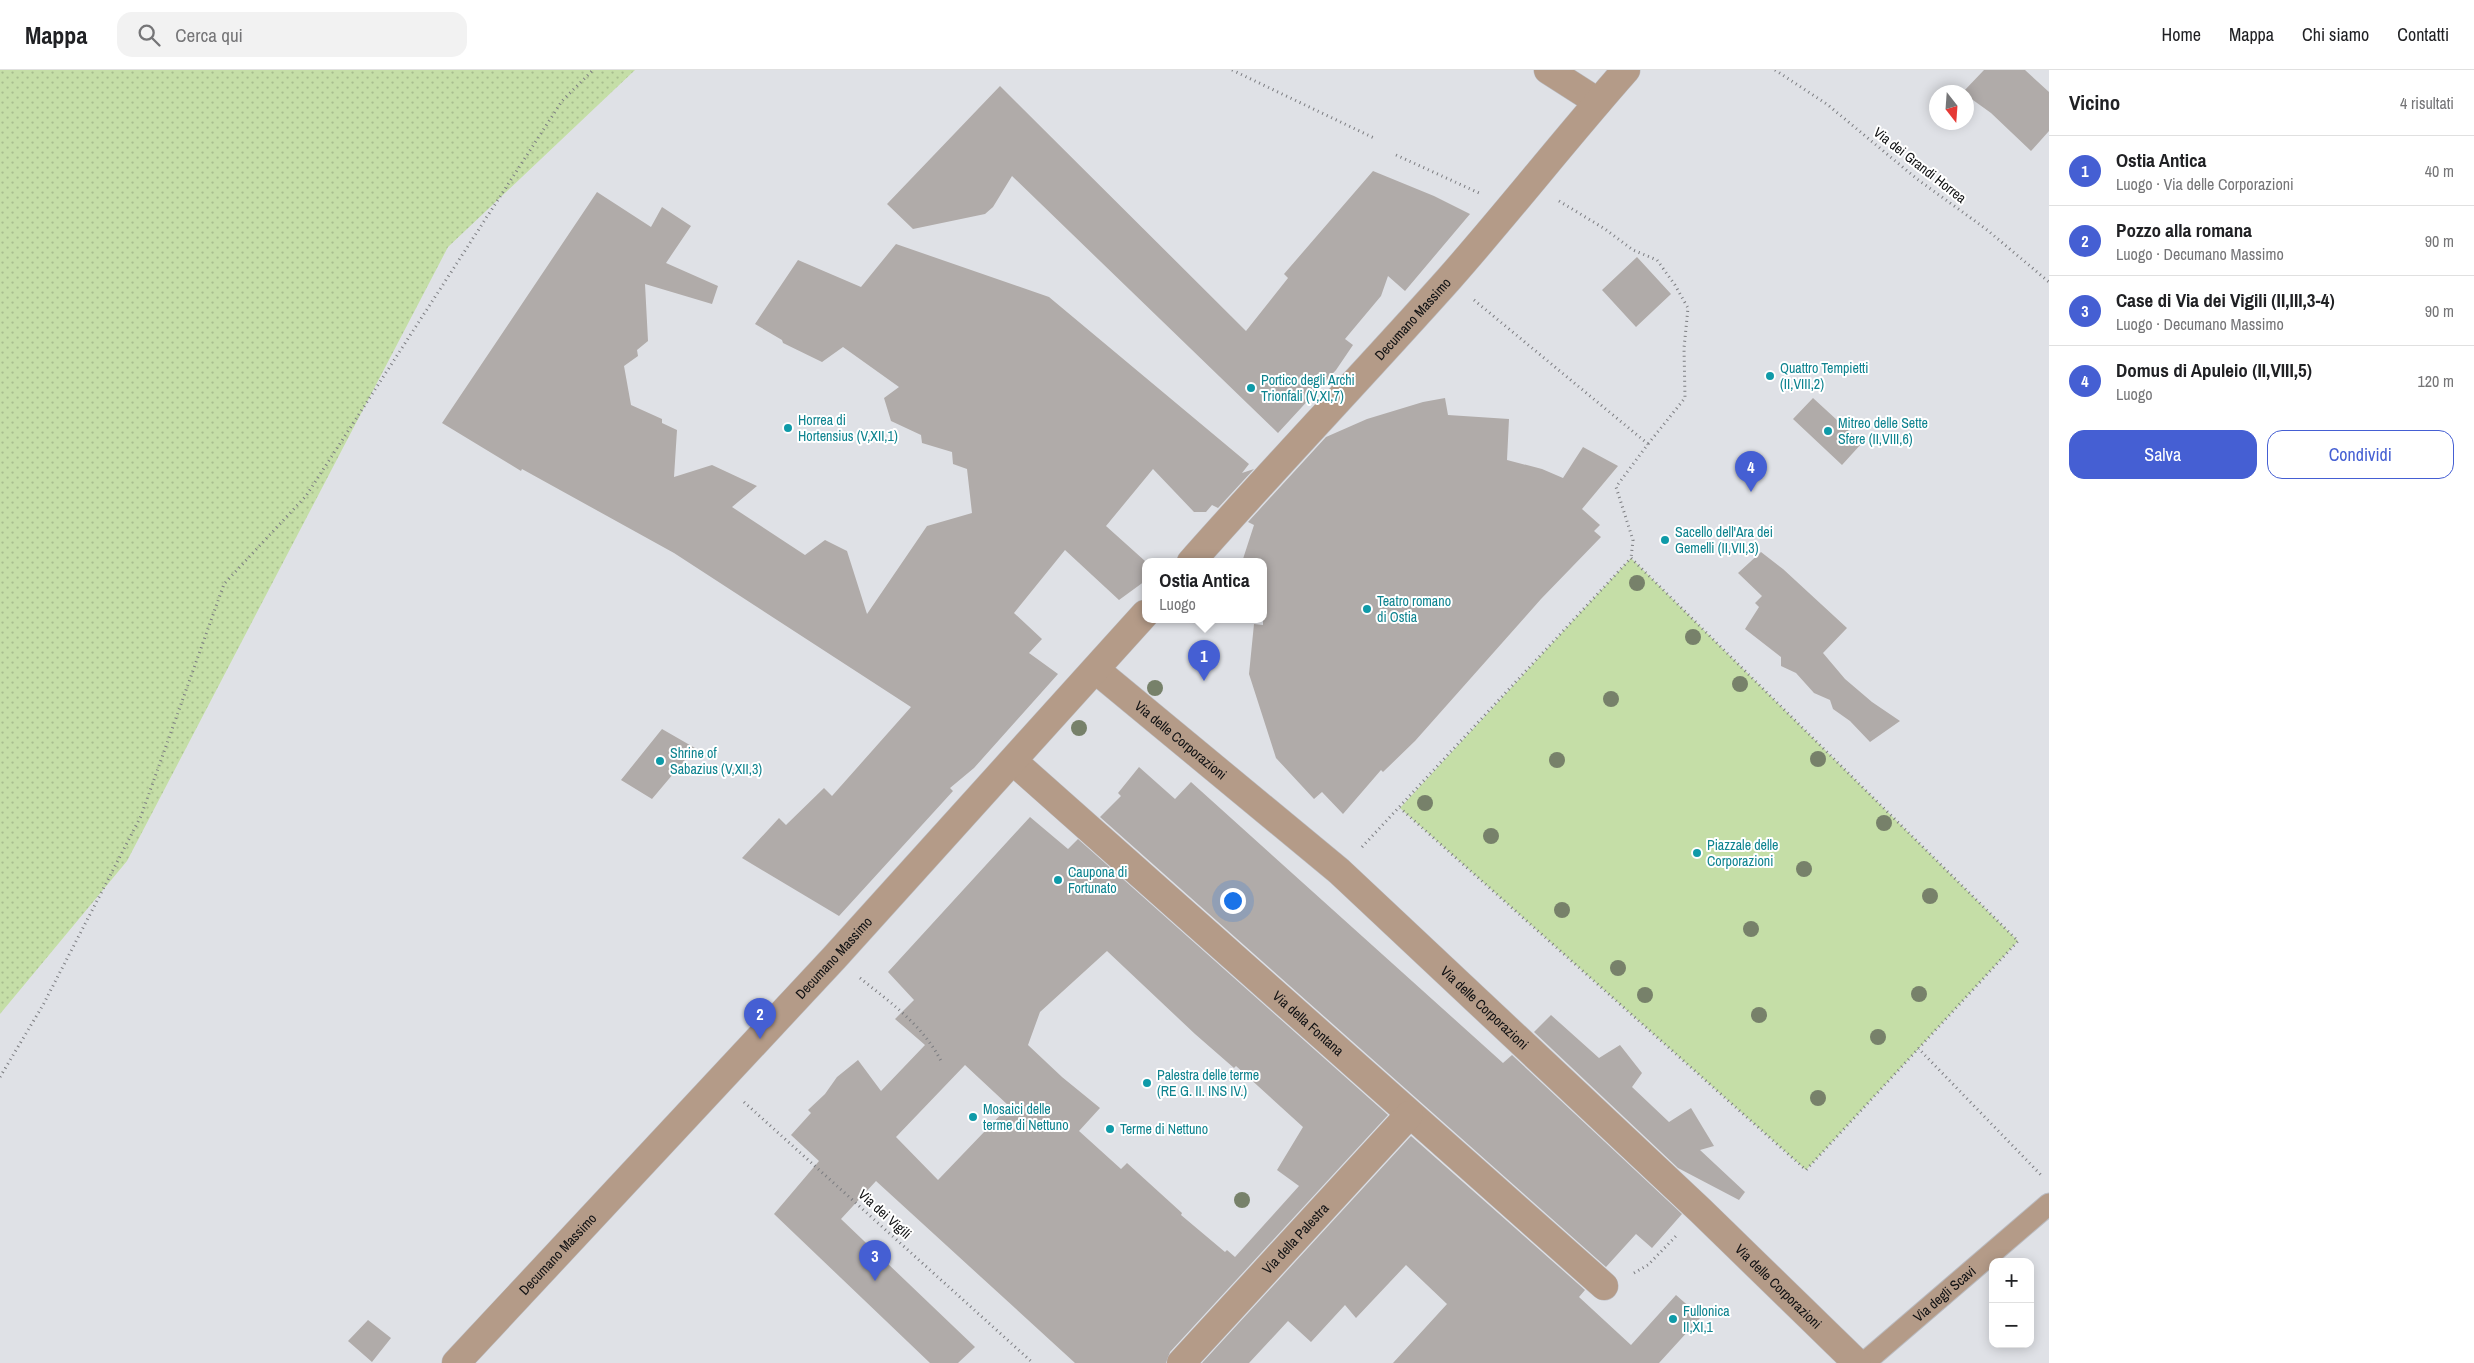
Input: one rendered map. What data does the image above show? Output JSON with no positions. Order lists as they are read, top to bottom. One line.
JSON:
{"streets":{"street":["Decumano Massimo","Via delle Corporazioni","Via della Fontana","Via della Palestra"],"lane":["Via degli Scavi"],"path":["Via dei Grandi Horrea","Via dei Vigili"]},"crossings":[["Decumano Massimo","Via delle Corporazioni"],["Decumano Massimo","Via della Fontana"],["Decumano Massimo","Via dei Vigili"],["Via della Fontana","Via della Palestra"]],"places":["Quattro Tempietti (II,VIII,2)","Portico degli Archi Trionfali (V,XI,7)","Horrea di Hortensius (V,XII,1)","Mitreo delle Sette Sfere (II,VIII,6)","Sacello dell'Ara dei Gemelli (II,VII,3)","Teatro romano di Ostia","Shrine of Sabazius (V,XII,3)","Piazzale delle Corporazioni","Caupona di Fortunato","Palestra delle terme (RE G. II. INS IV.)","Mosaici delle terme di Nettuno","Terme di Nettuno","Fullonica II,XI,1"],"north":"bottom","page":{"header":"Mappa","search":"Cerca qui","nav":["Home","Mappa","Chi siamo","Contatti"],"heading":["Vicino","4 risultati"],"list":[{"mark":"1","name":"Ostia Antica","note":"Luogo · Via delle Corporazioni","value":"40 m"},{"mark":"2","name":"Pozzo alla romana","note":"Luogo · Decumano Massimo","value":"90 m"},{"mark":"3","name":"Case di Via dei Vigili (II,III,3-4)","note":"Luogo · Decumano Massimo","value":"90 m"},{"mark":"4","name":"Domus di Apuleio (II,VIII,5)","note":"Luogo","value":"120 m"}],"buttons":["Salva","Condividi"],"pins":["4","1","2","3"],"popup":["Ostia Antica","Luogo"],"map_buttons":["+","−"]}}
